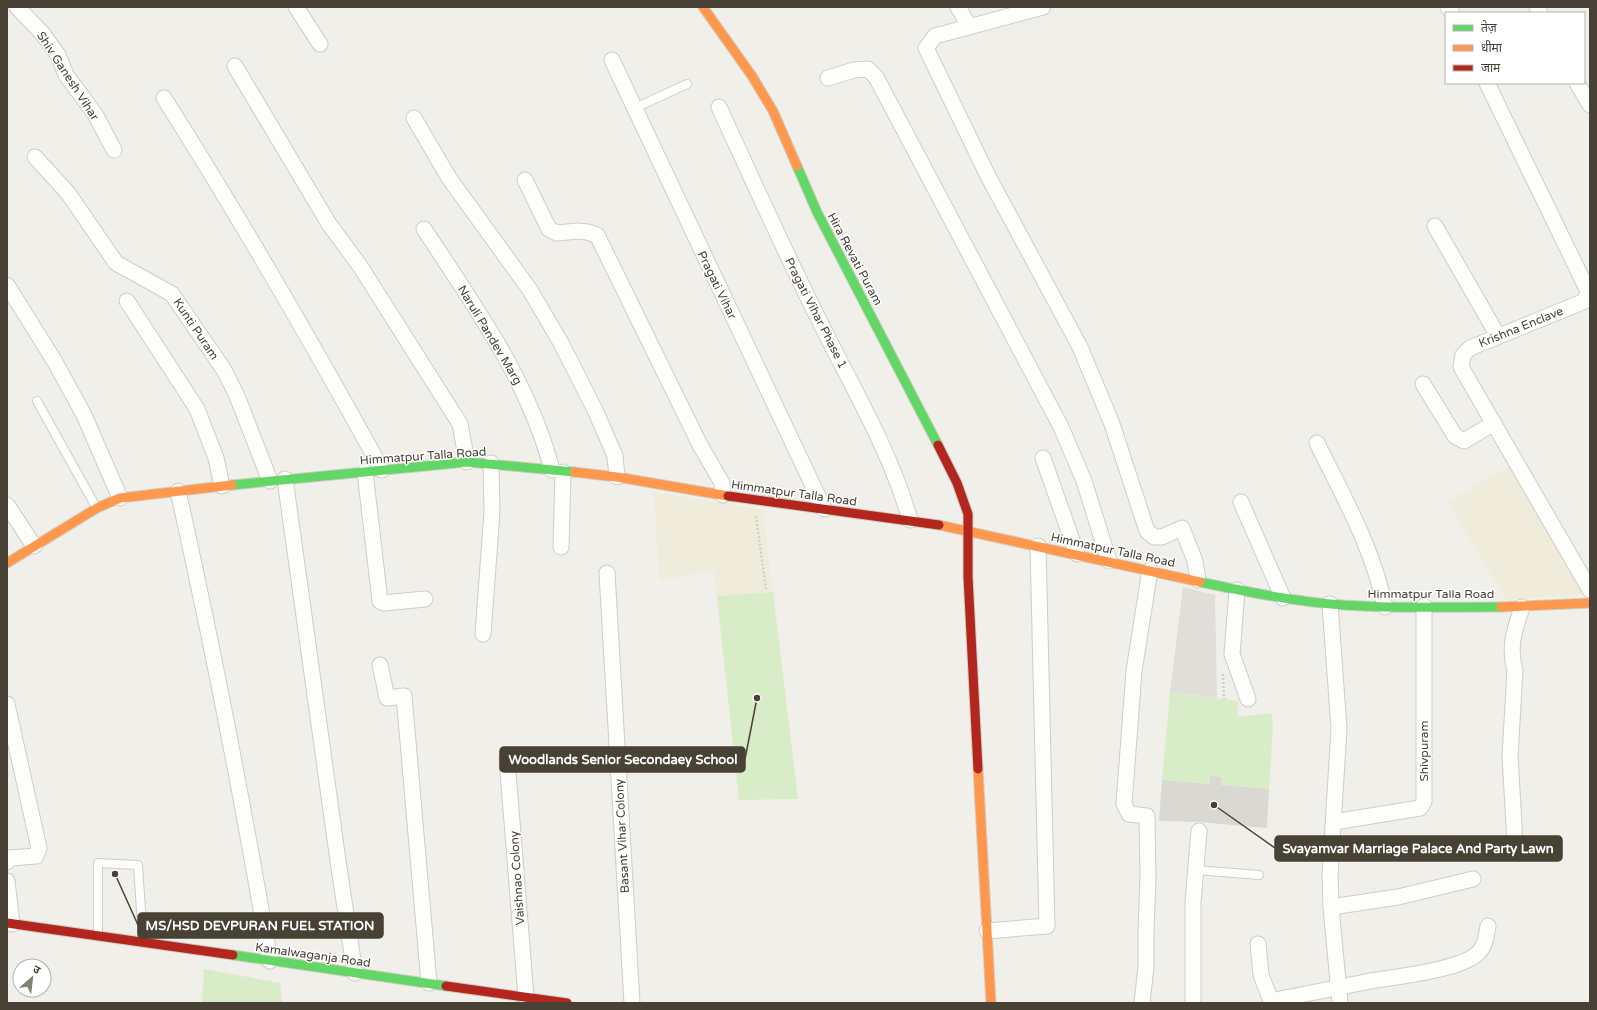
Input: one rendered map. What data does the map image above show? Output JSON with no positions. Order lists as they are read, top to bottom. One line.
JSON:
{"streets":{"street":["Shiv Ganesh Vihar","Hira Revati Puram","Pragati Vihar","Pragati Vihar Phase 1","Krishna Enclave","Kunti Puram","Naruli Pandev Marg","Himmatpur Talla Road","Shivpuram","Basant Vihar Colony","Vaishnao Colony","Kamalwaganja Road"]},"crossings":[["Hira Revati Puram","Himmatpur Talla Road"],["Pragati Vihar","Himmatpur Talla Road"],["Pragati Vihar Phase 1","Himmatpur Talla Road"],["Kunti Puram","Himmatpur Talla Road"],["Naruli Pandev Marg","Himmatpur Talla Road"],["Himmatpur Talla Road","Shivpuram"],["Vaishnao Colony","Kamalwaganja Road"]],"places":["Woodlands Senior Secondaey School","Svayamvar Marriage Palace And Party Lawn","MS/HSD DEVPURAN FUEL STATION"],"legend":["तेज़","धीमा","जाम"],"north":"top right"}
